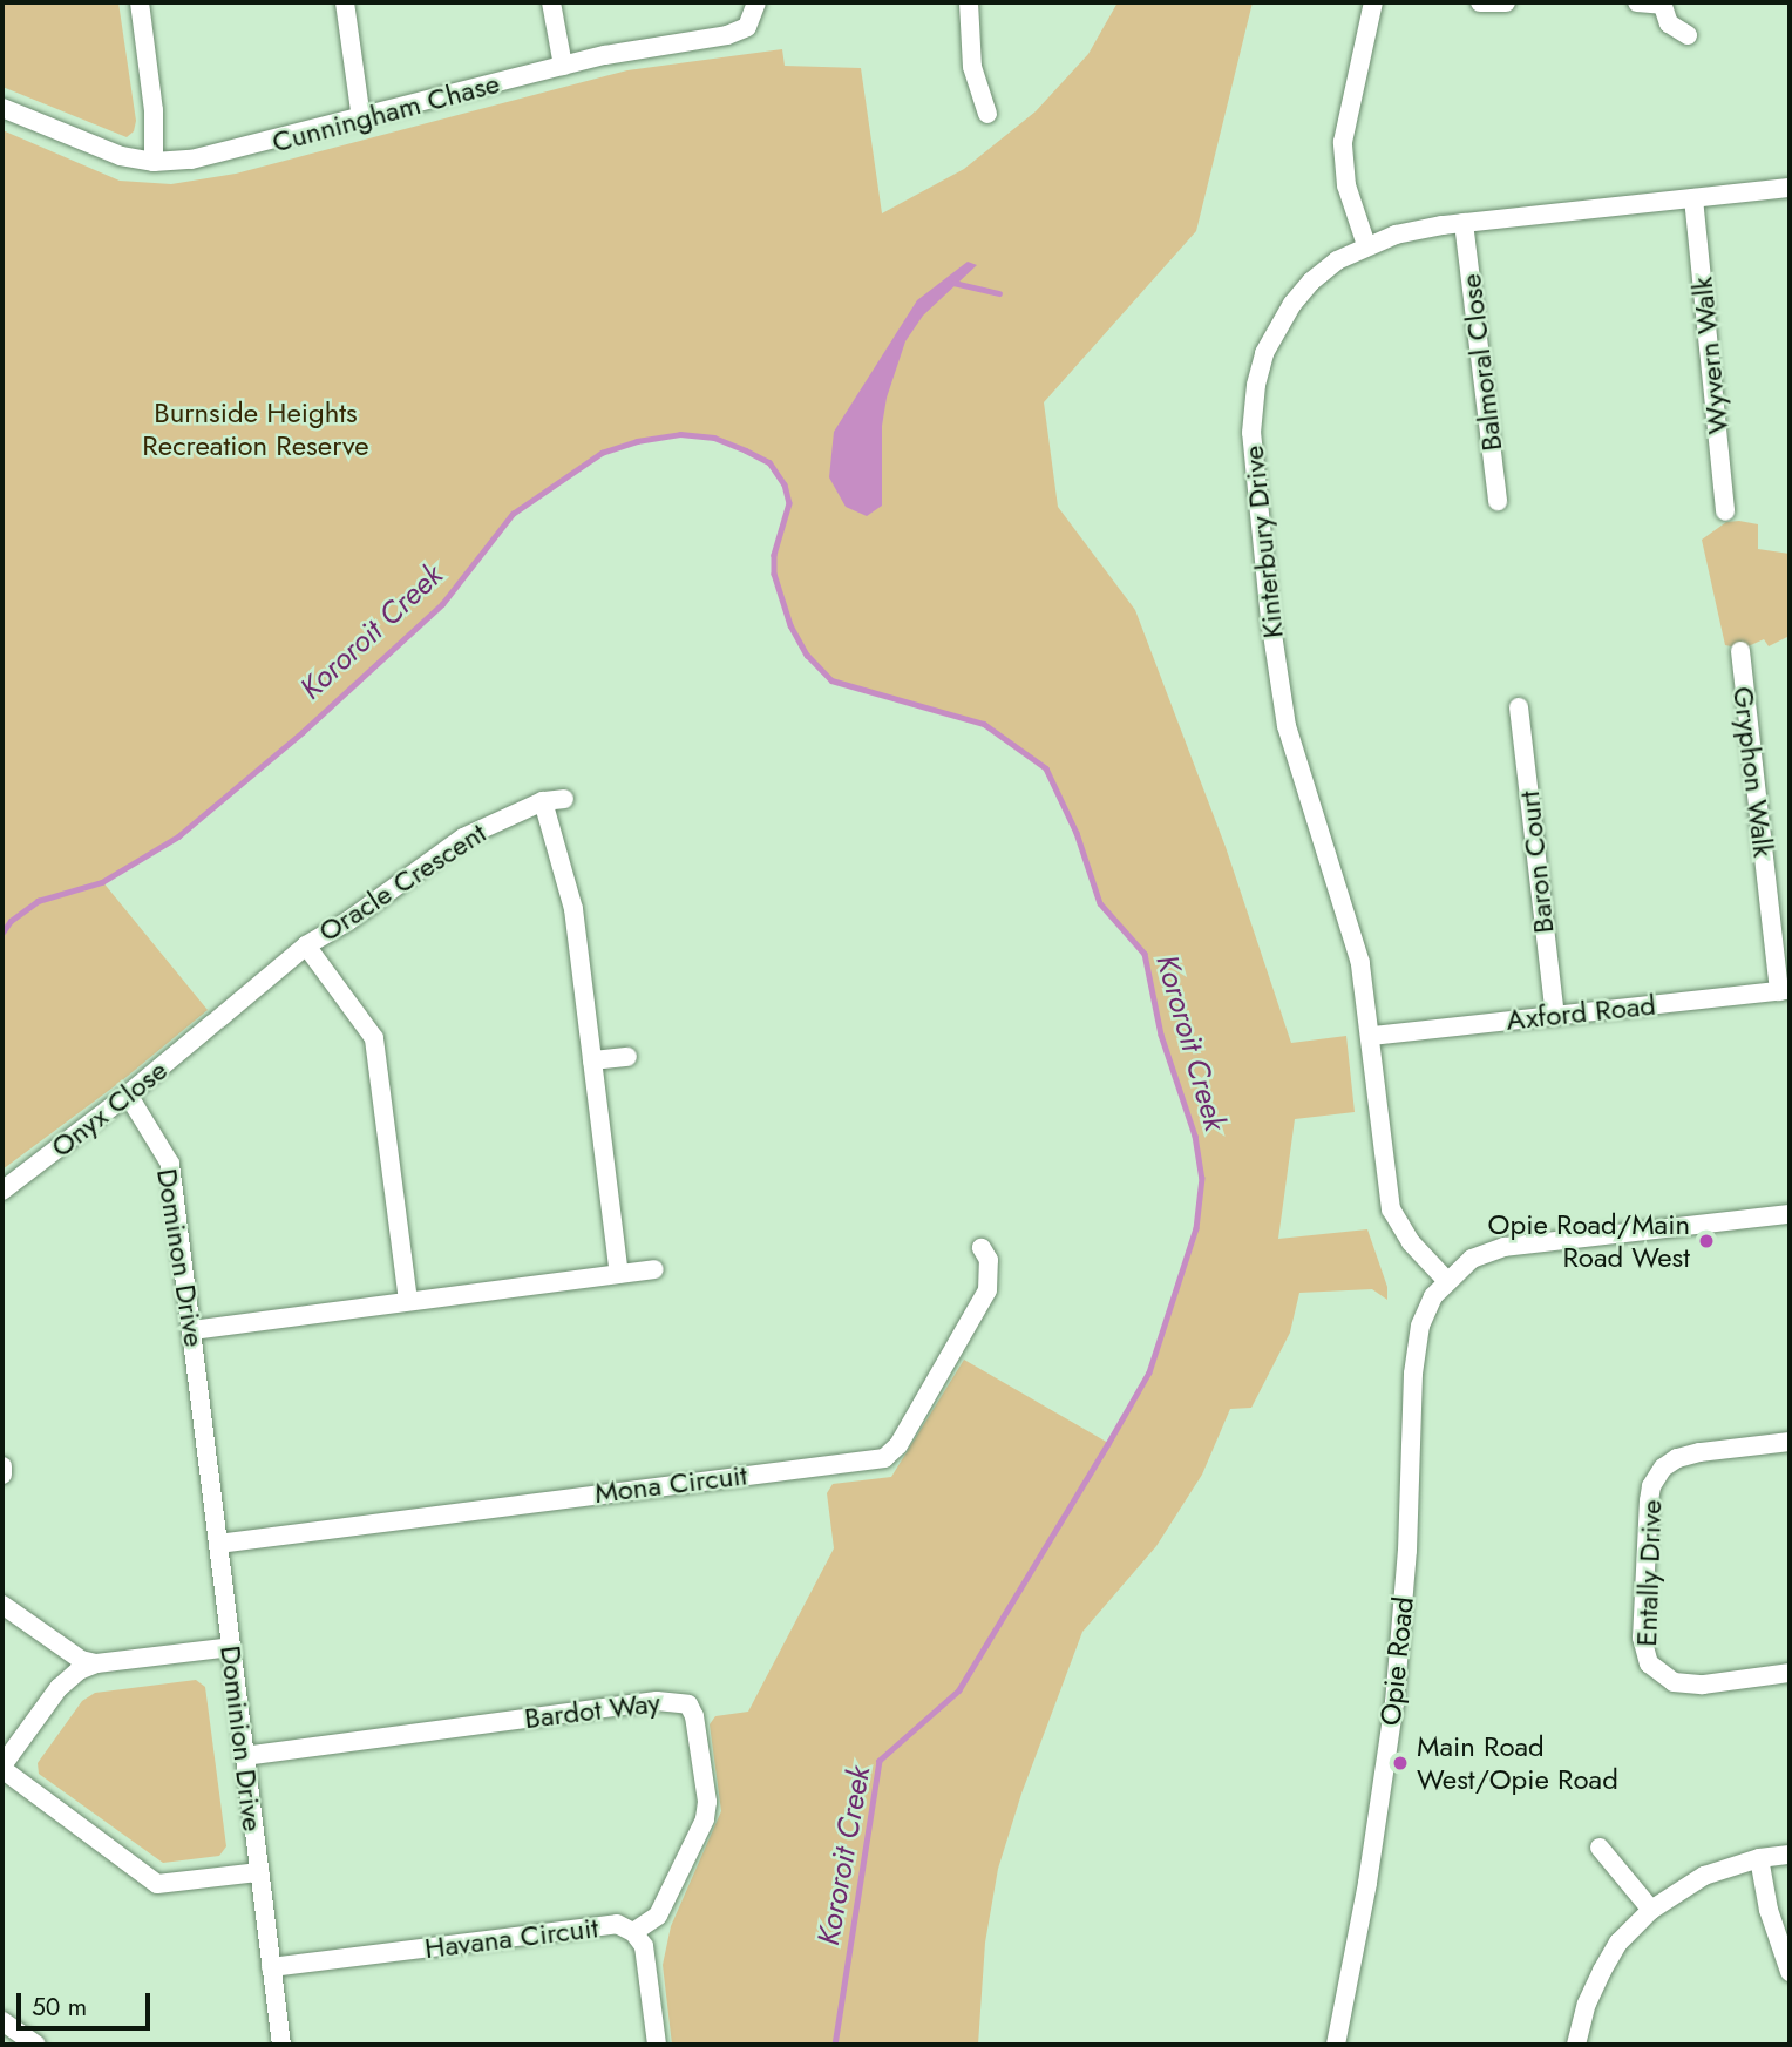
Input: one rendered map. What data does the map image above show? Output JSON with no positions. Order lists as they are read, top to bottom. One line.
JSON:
{"streets":{"street":["Cunningham Chase","Wyvern Walk","Balmoral Close","Kinterbury Drive","Gryphon Walk","Baron Court","Oracle Crescent","Axford Road","Onyx Close","Dominon Drive","Mona Circuit","Entally Drive","Opie Road","Bardot Way","Dominion Drive","Havana Circuit"]},"crossings":[["Wyvern Walk","Kinterbury Drive"],["Balmoral Close","Kinterbury Drive"],["Kinterbury Drive","Axford Road"],["Kinterbury Drive","Opie Road"],["Gryphon Walk","Axford Road"],["Baron Court","Axford Road"],["Oracle Crescent","Onyx Close"],["Onyx Close","Dominon Drive"],["Dominon Drive","Dominion Drive"],["Mona Circuit","Dominion Drive"],["Bardot Way","Dominion Drive"],["Bardot Way","Havana Circuit"],["Dominion Drive","Havana Circuit"]],"water":["Kororoit Creek"],"parks":["Burnside Heights Recreation Reserve"],"places":["Opie Road/Main Road West","Main Road West/Opie Road"],"scale_bar":"50 m"}
